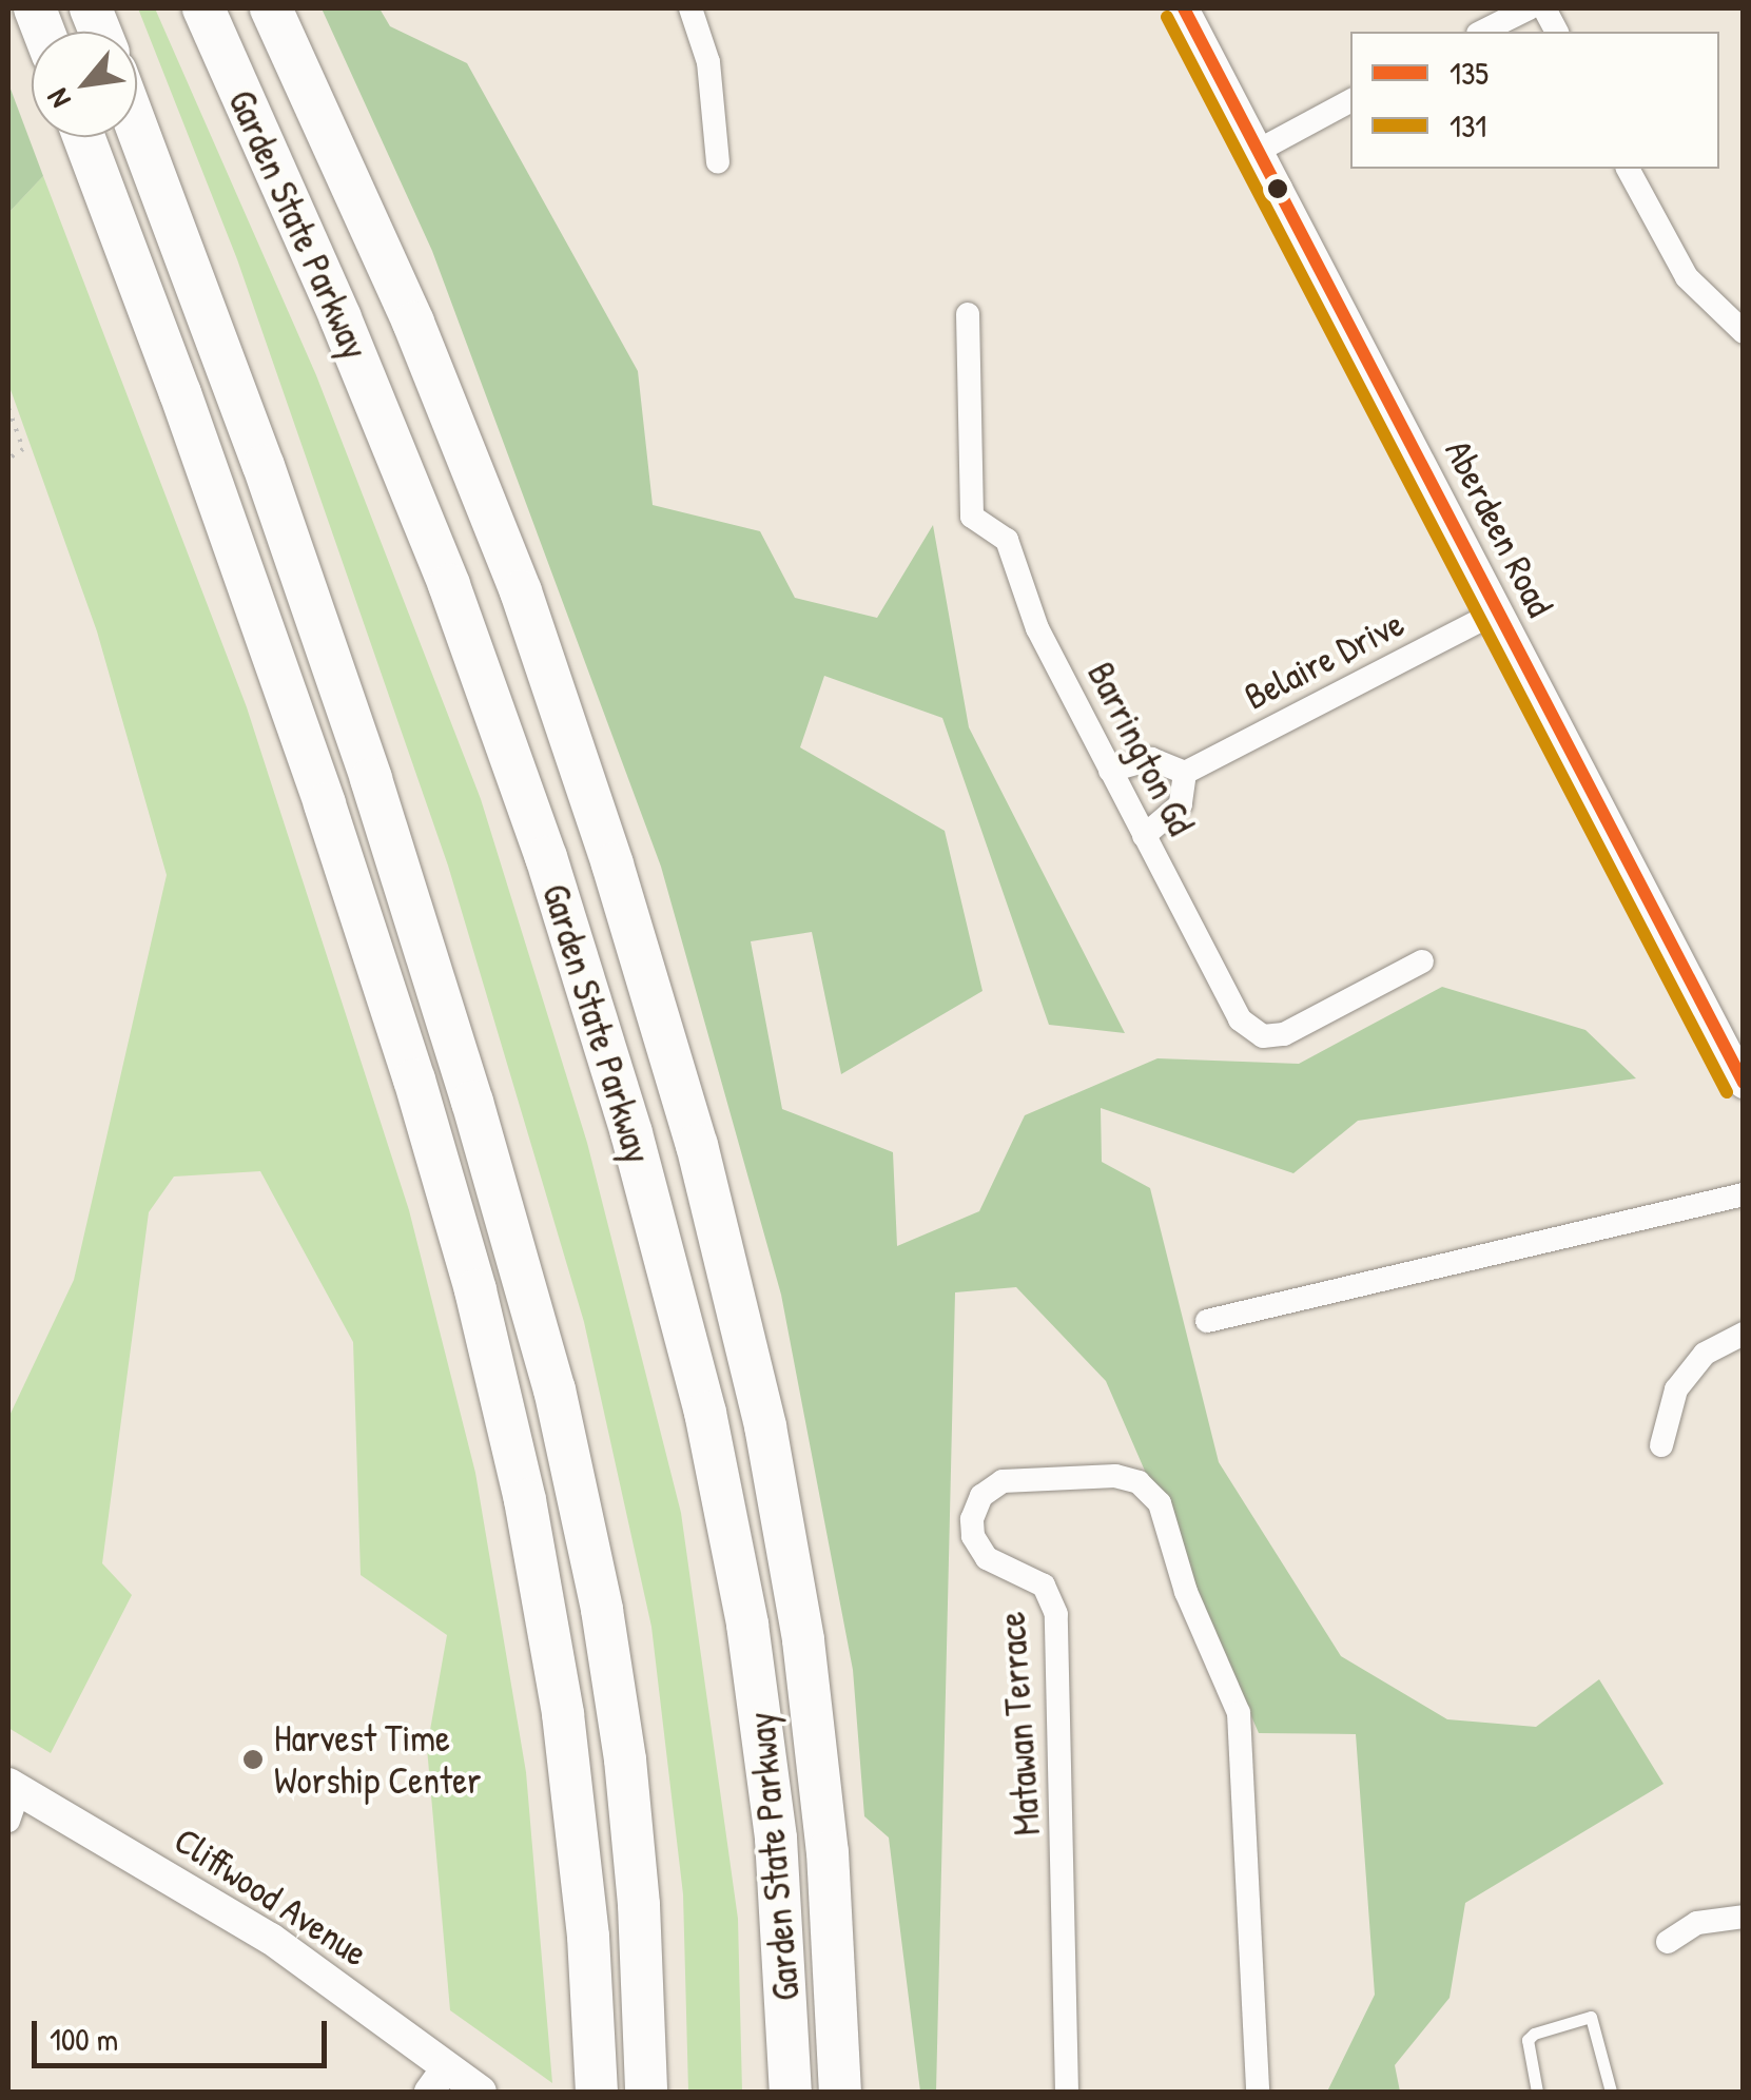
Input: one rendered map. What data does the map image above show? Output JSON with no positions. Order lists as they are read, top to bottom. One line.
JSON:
{"streets":{"highway":["Garden State Parkway"],"main road":["Cliffwood Avenue"],"street":["Aberdeen Road","Belaire Drive","Barrington Gd","Matawan Terrace"]},"crossings":[["Aberdeen Road","Belaire Drive"]],"places":["Harvest Time Worship Center"],"lines":["transit line 135","transit line 131"],"legend":["135","131"],"scale_bar":"100 m","north":"bottom left"}
